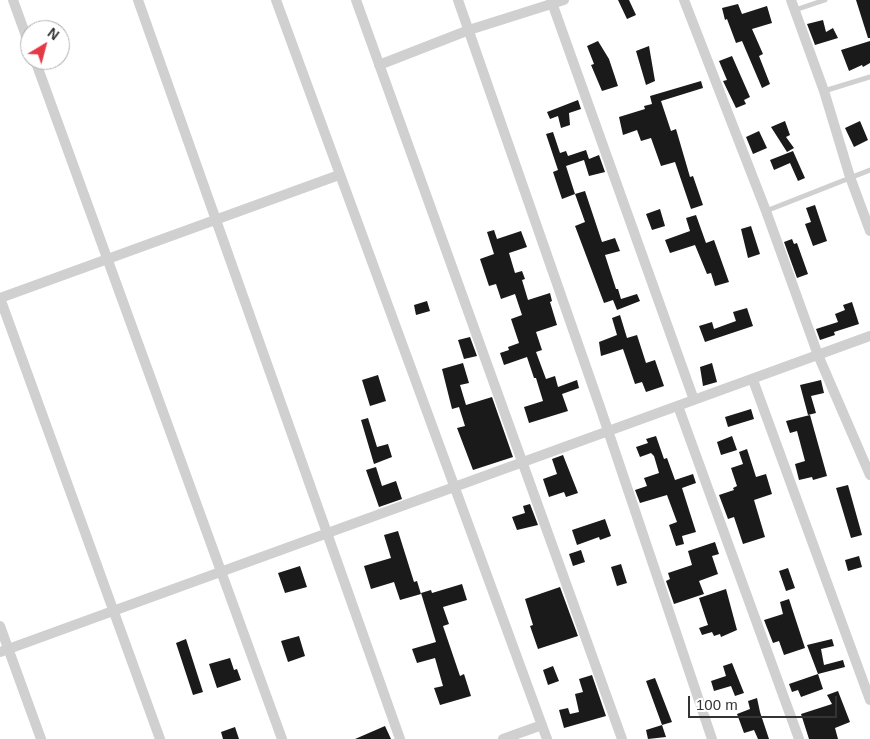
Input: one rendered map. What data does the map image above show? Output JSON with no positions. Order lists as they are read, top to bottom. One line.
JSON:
{"scale_bar":"100 m","north":"top right"}
